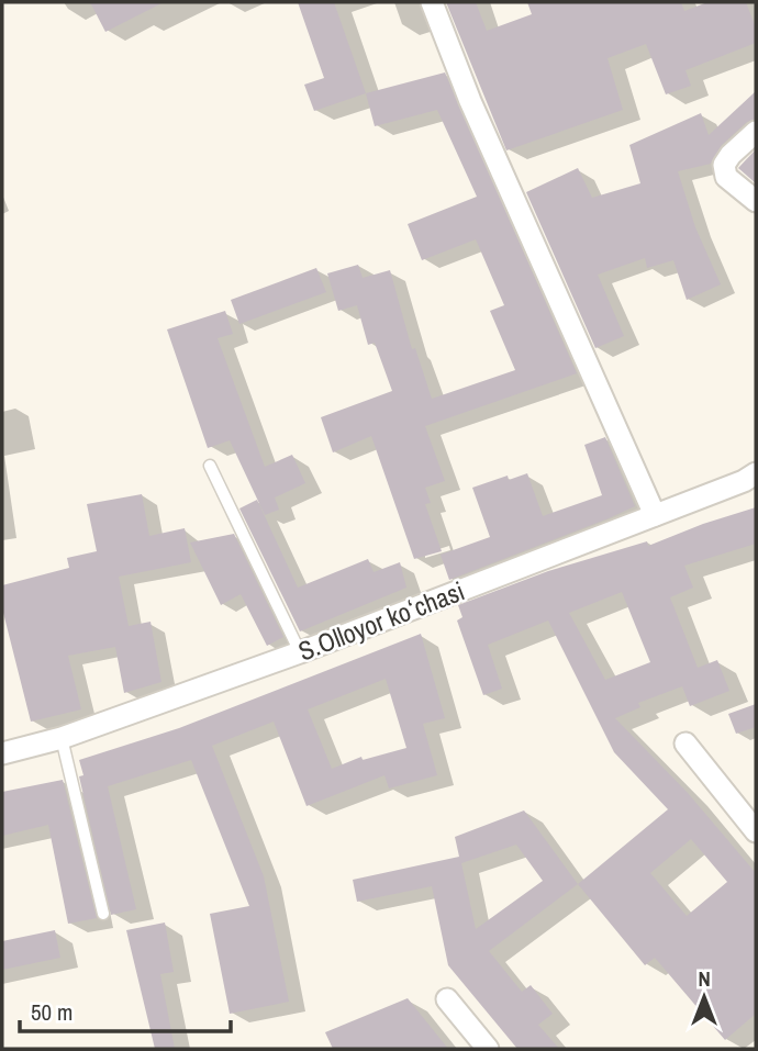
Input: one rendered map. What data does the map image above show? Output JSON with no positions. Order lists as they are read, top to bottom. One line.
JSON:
{"streets":{"street":["S.Olloyor koʻchasi"]},"scale_bar":"50 m","north":"top"}
